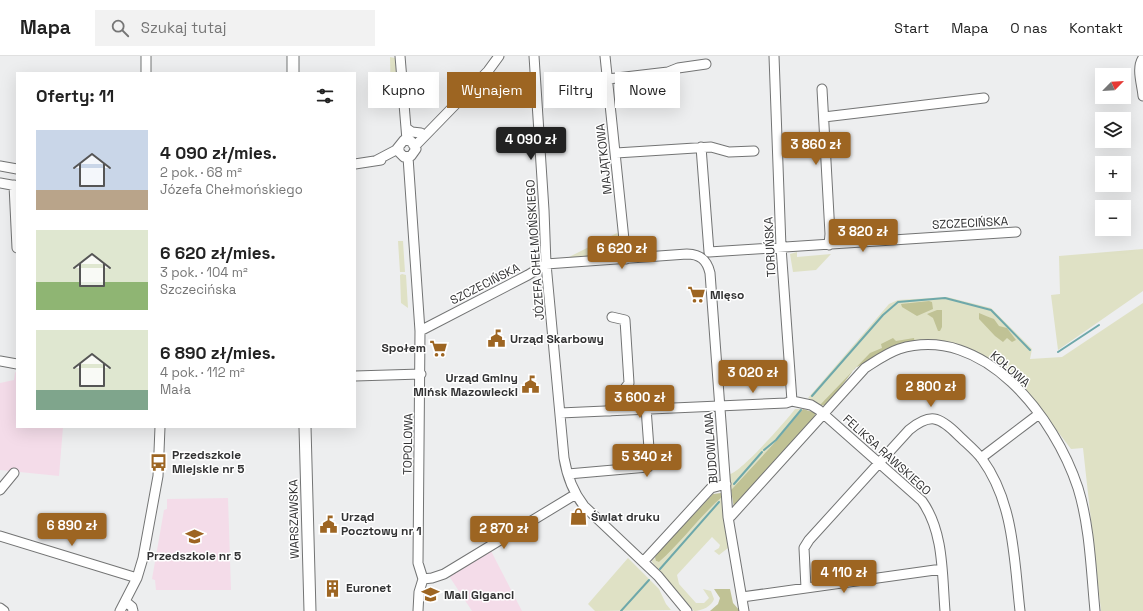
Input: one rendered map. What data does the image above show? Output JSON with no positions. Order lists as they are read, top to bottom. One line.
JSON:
{"streets":{"main road":["WARSZAWSKA"],"street":["MAJĄTKOWA","SZCZECIŃSKA","TORUŃSKA","JÓZEFA CHEŁMOŃSKIEGO","KOŁOWA","TOPOLOWA","BUDOWLANA","FELIKSA RAWSKIEGO"]},"crossings":[["MAJĄTKOWA","SZCZECIŃSKA"],["SZCZECIŃSKA","TORUŃSKA"],["SZCZECIŃSKA","JÓZEFA CHEŁMOŃSKIEGO"],["SZCZECIŃSKA","TOPOLOWA"],["SZCZECIŃSKA","BUDOWLANA"],["KOŁOWA","BUDOWLANA"],["KOŁOWA","FELIKSA RAWSKIEGO"]],"places":{"supermarket":["Mięso","Społem"],"public building":["Urząd Skarbowy","Urząd Gminy Mińsk Mazowiecki","Urząd Pocztowy nr 1"],"bus stop":["Przedszkole Miejskie nr 5"],"shop":["Świat druku"],"school or university":["Przedszkole nr 5","Mali Giganci"],"building":["Euronet"]},"north":"top right","page":{"header":"Mapa","search":"Szukaj tutaj","nav":["Start","Mapa","O nas","Kontakt"],"map_buttons":["+","−"],"chip":["Kupno","Wynajem","Filtry","Nowe"],"heading":"Oferty: 11","list":[{"name":"4 090 zł/mies.","note":"2 pok. · 68 m² · Józefa Chełmońskiego"},{"name":"6 620 zł/mies.","note":"3 pok. · 104 m² · Szczecińska"},{"name":"6 890 zł/mies.","note":"4 pok. · 112 m² · Mała"}],"price":["4 090 zł","3 860 zł","3 820 zł","6 620 zł","3 020 zł","2 800 zł","3 600 zł","5 340 zł","6 890 zł","2 870 zł","4 110 zł"]}}
